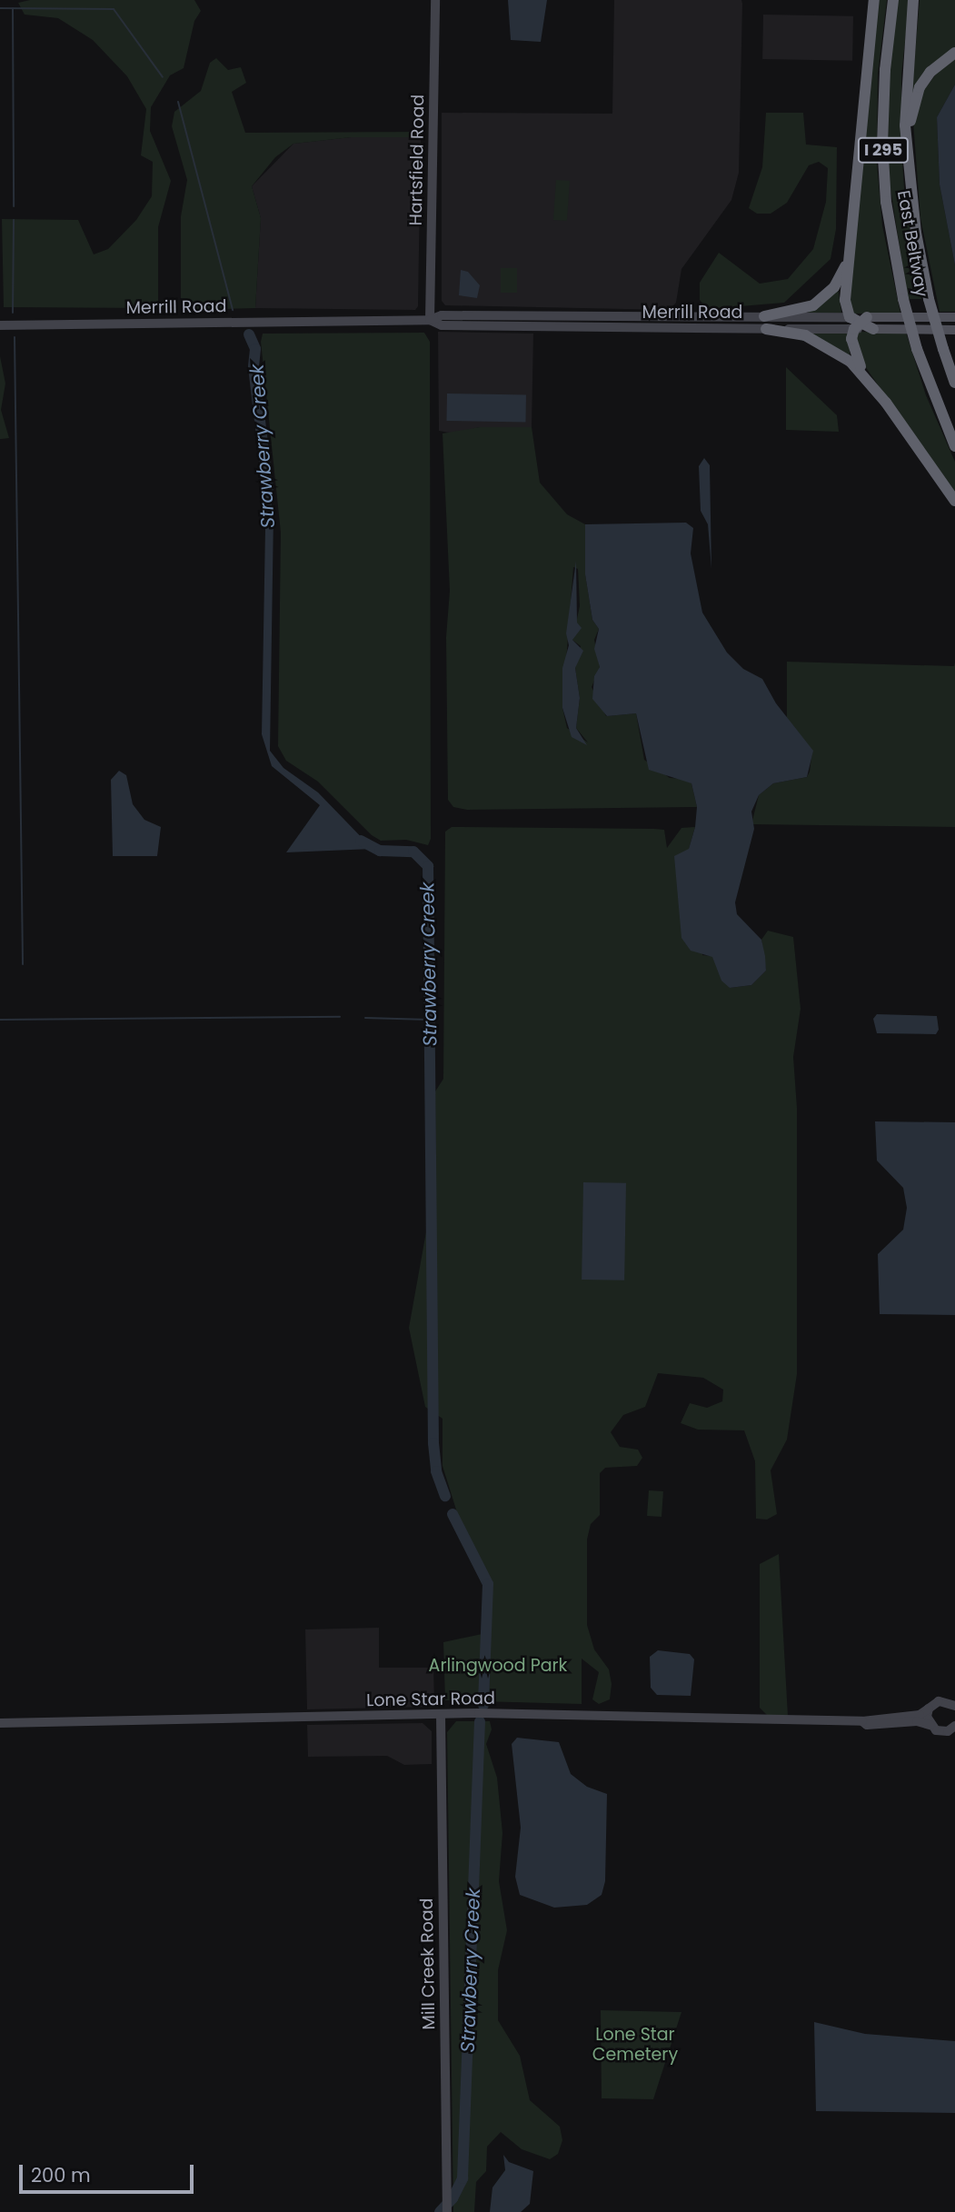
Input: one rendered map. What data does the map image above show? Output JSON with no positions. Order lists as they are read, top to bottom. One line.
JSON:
{"streets":{"highway":["I 295","East Beltway"],"main road":["Merrill Road"],"street":["Hartsfield Road","Lone Star Road","Mill Creek Road"]},"crossings":[["Hartsfield Road","Merrill Road"],["Lone Star Road","Mill Creek Road"]],"water":["Strawberry Creek"],"parks":["Arlingwood Park","Lone Star Cemetery"],"scale_bar":"200 m"}
